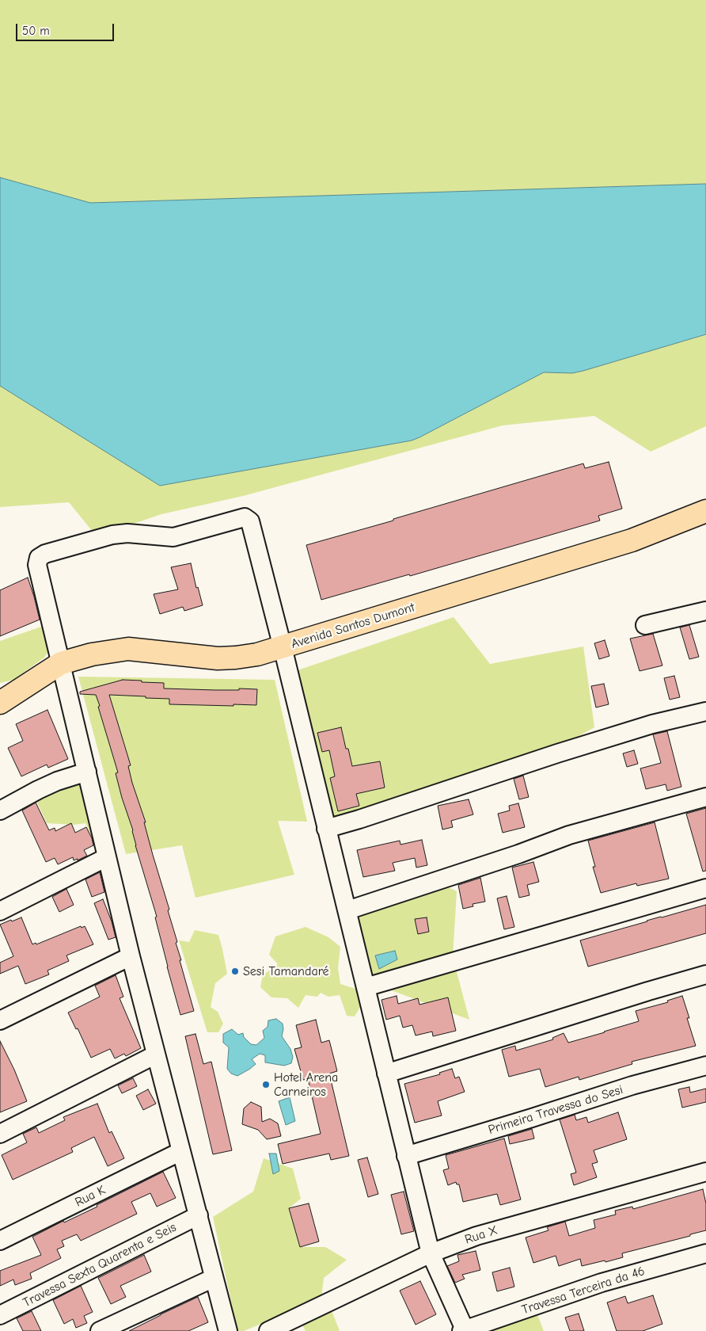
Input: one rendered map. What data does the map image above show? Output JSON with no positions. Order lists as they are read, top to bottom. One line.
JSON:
{"streets":{"main road":["Avenida Santos Dumont"],"street":["Primeira Travessa do Sesi","Rua K","Rua X","Travessa Sexta Quarenta e Seis","Travessa Terceira da 46"]},"places":["Sesi Tamandaré","Hotel Arena Carneiros"],"scale_bar":"50 m"}
